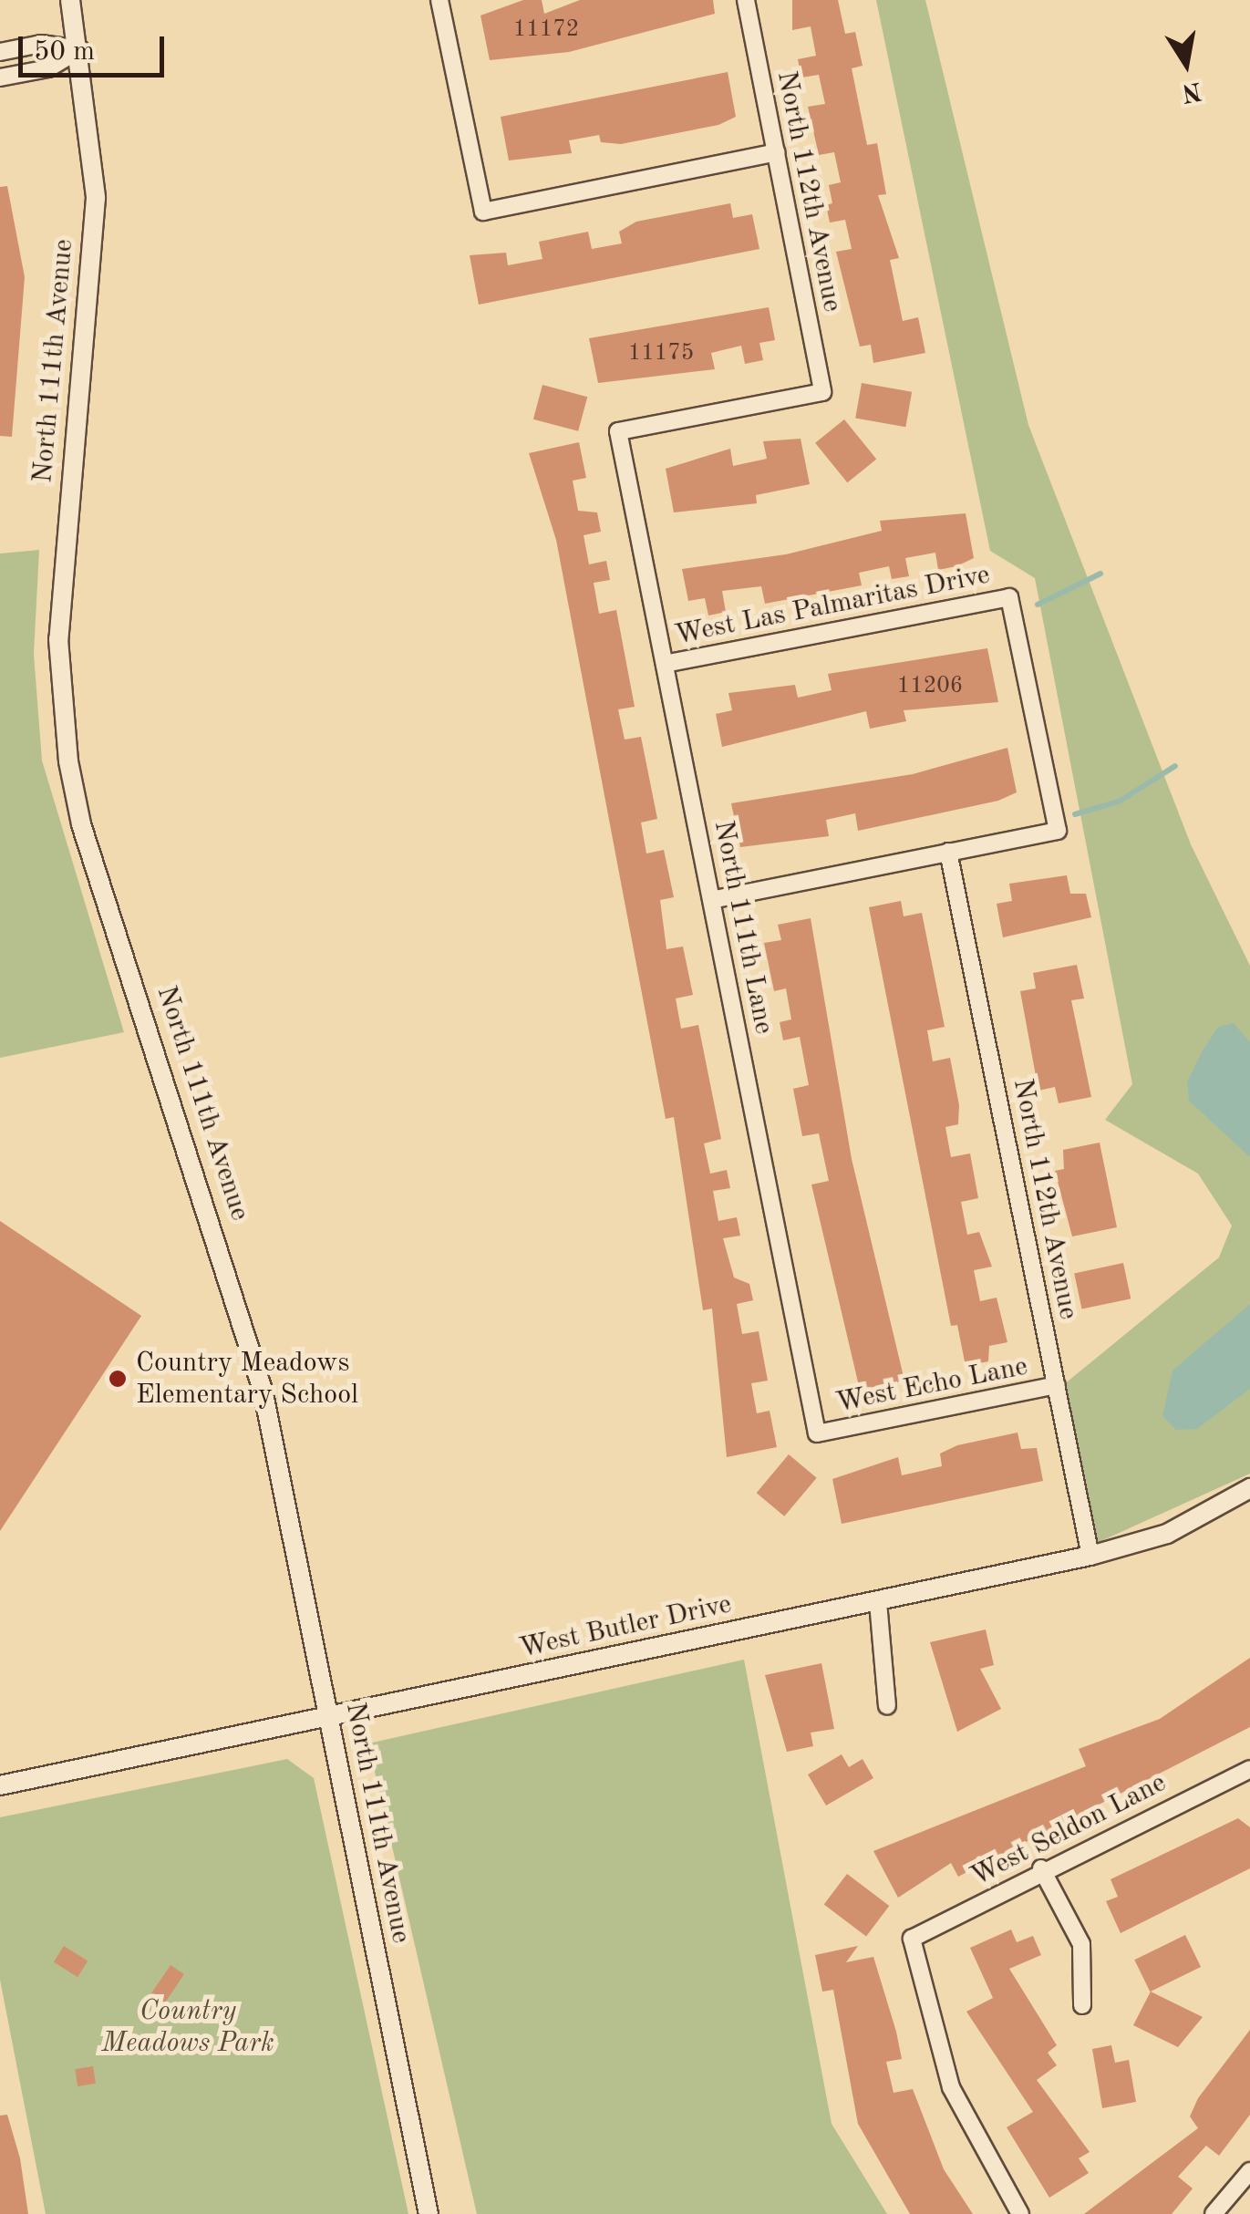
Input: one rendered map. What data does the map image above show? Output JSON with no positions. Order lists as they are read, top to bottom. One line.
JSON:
{"streets":{"street":["North 112th Avenue","North 111th Avenue","West Las Palmaritas Drive","North 111th Lane","West Echo Lane","West Butler Drive","West Seldon Lane"]},"crossings":[["North 112th Avenue","West Las Palmaritas Drive"],["North 112th Avenue","North 111th Lane"],["North 112th Avenue","West Echo Lane"],["North 112th Avenue","West Butler Drive"],["North 111th Avenue","West Butler Drive"],["West Las Palmaritas Drive","North 111th Lane"],["North 111th Lane","West Echo Lane"]],"parks":["Country Meadows Park"],"places":["Country Meadows Elementary School"],"house_numbers":["11172","11175","11206"],"scale_bar":"50 m","north":"bottom"}
